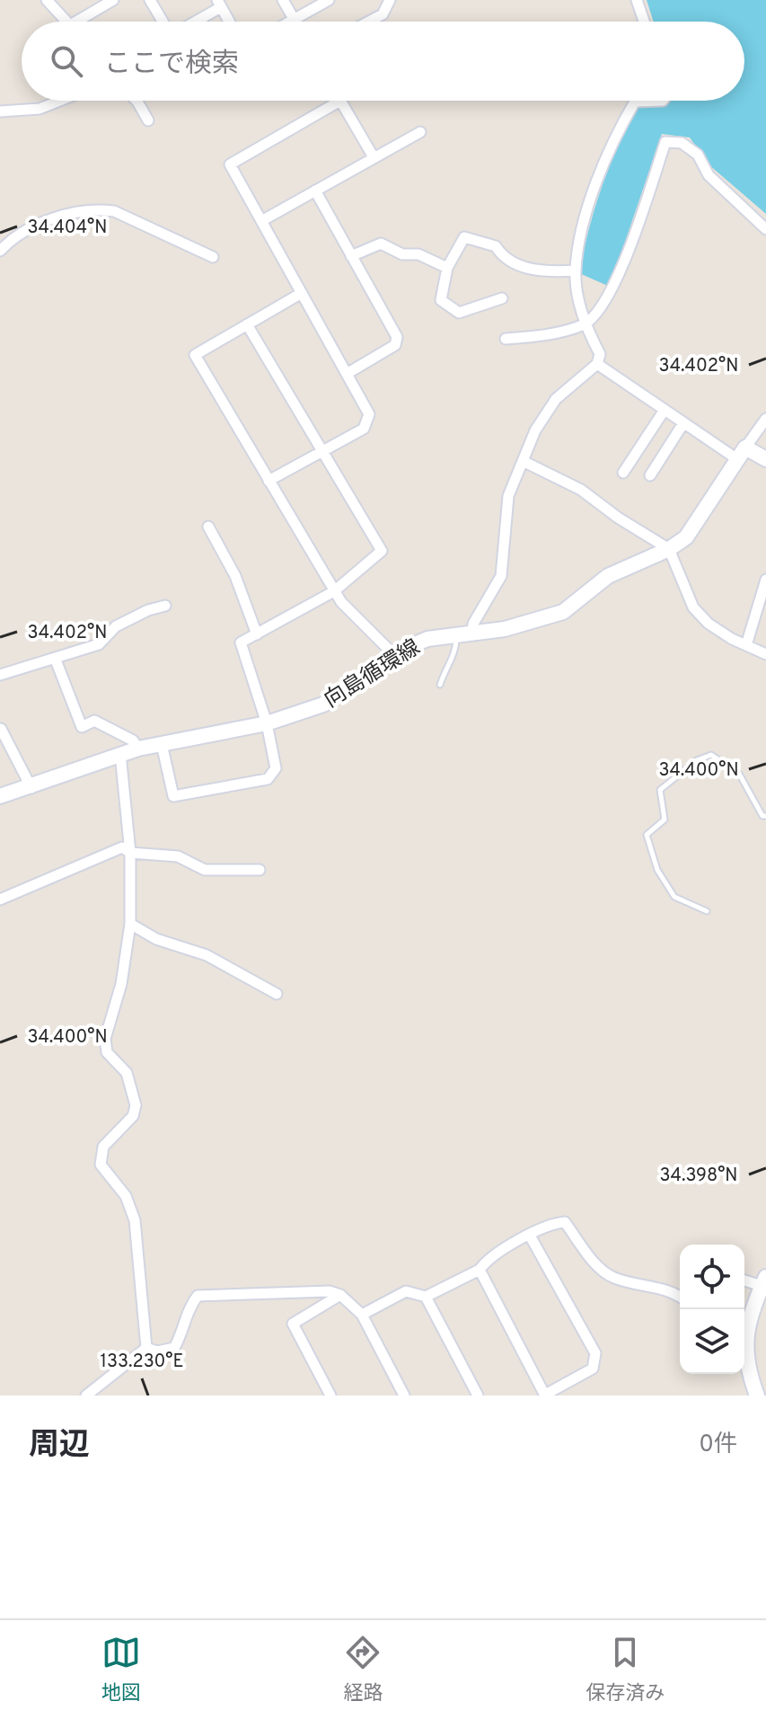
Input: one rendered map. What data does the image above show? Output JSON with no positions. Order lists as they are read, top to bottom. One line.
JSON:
{"streets":{"main road":["向島循環線"]},"page":{"search":"ここで検索","heading":["周辺","0件"],"nav":["地図","経路","保存済み"]},"coordinates":["34.404°N","34.402°N","34.400°N","34.398°N","133.230°E"]}
